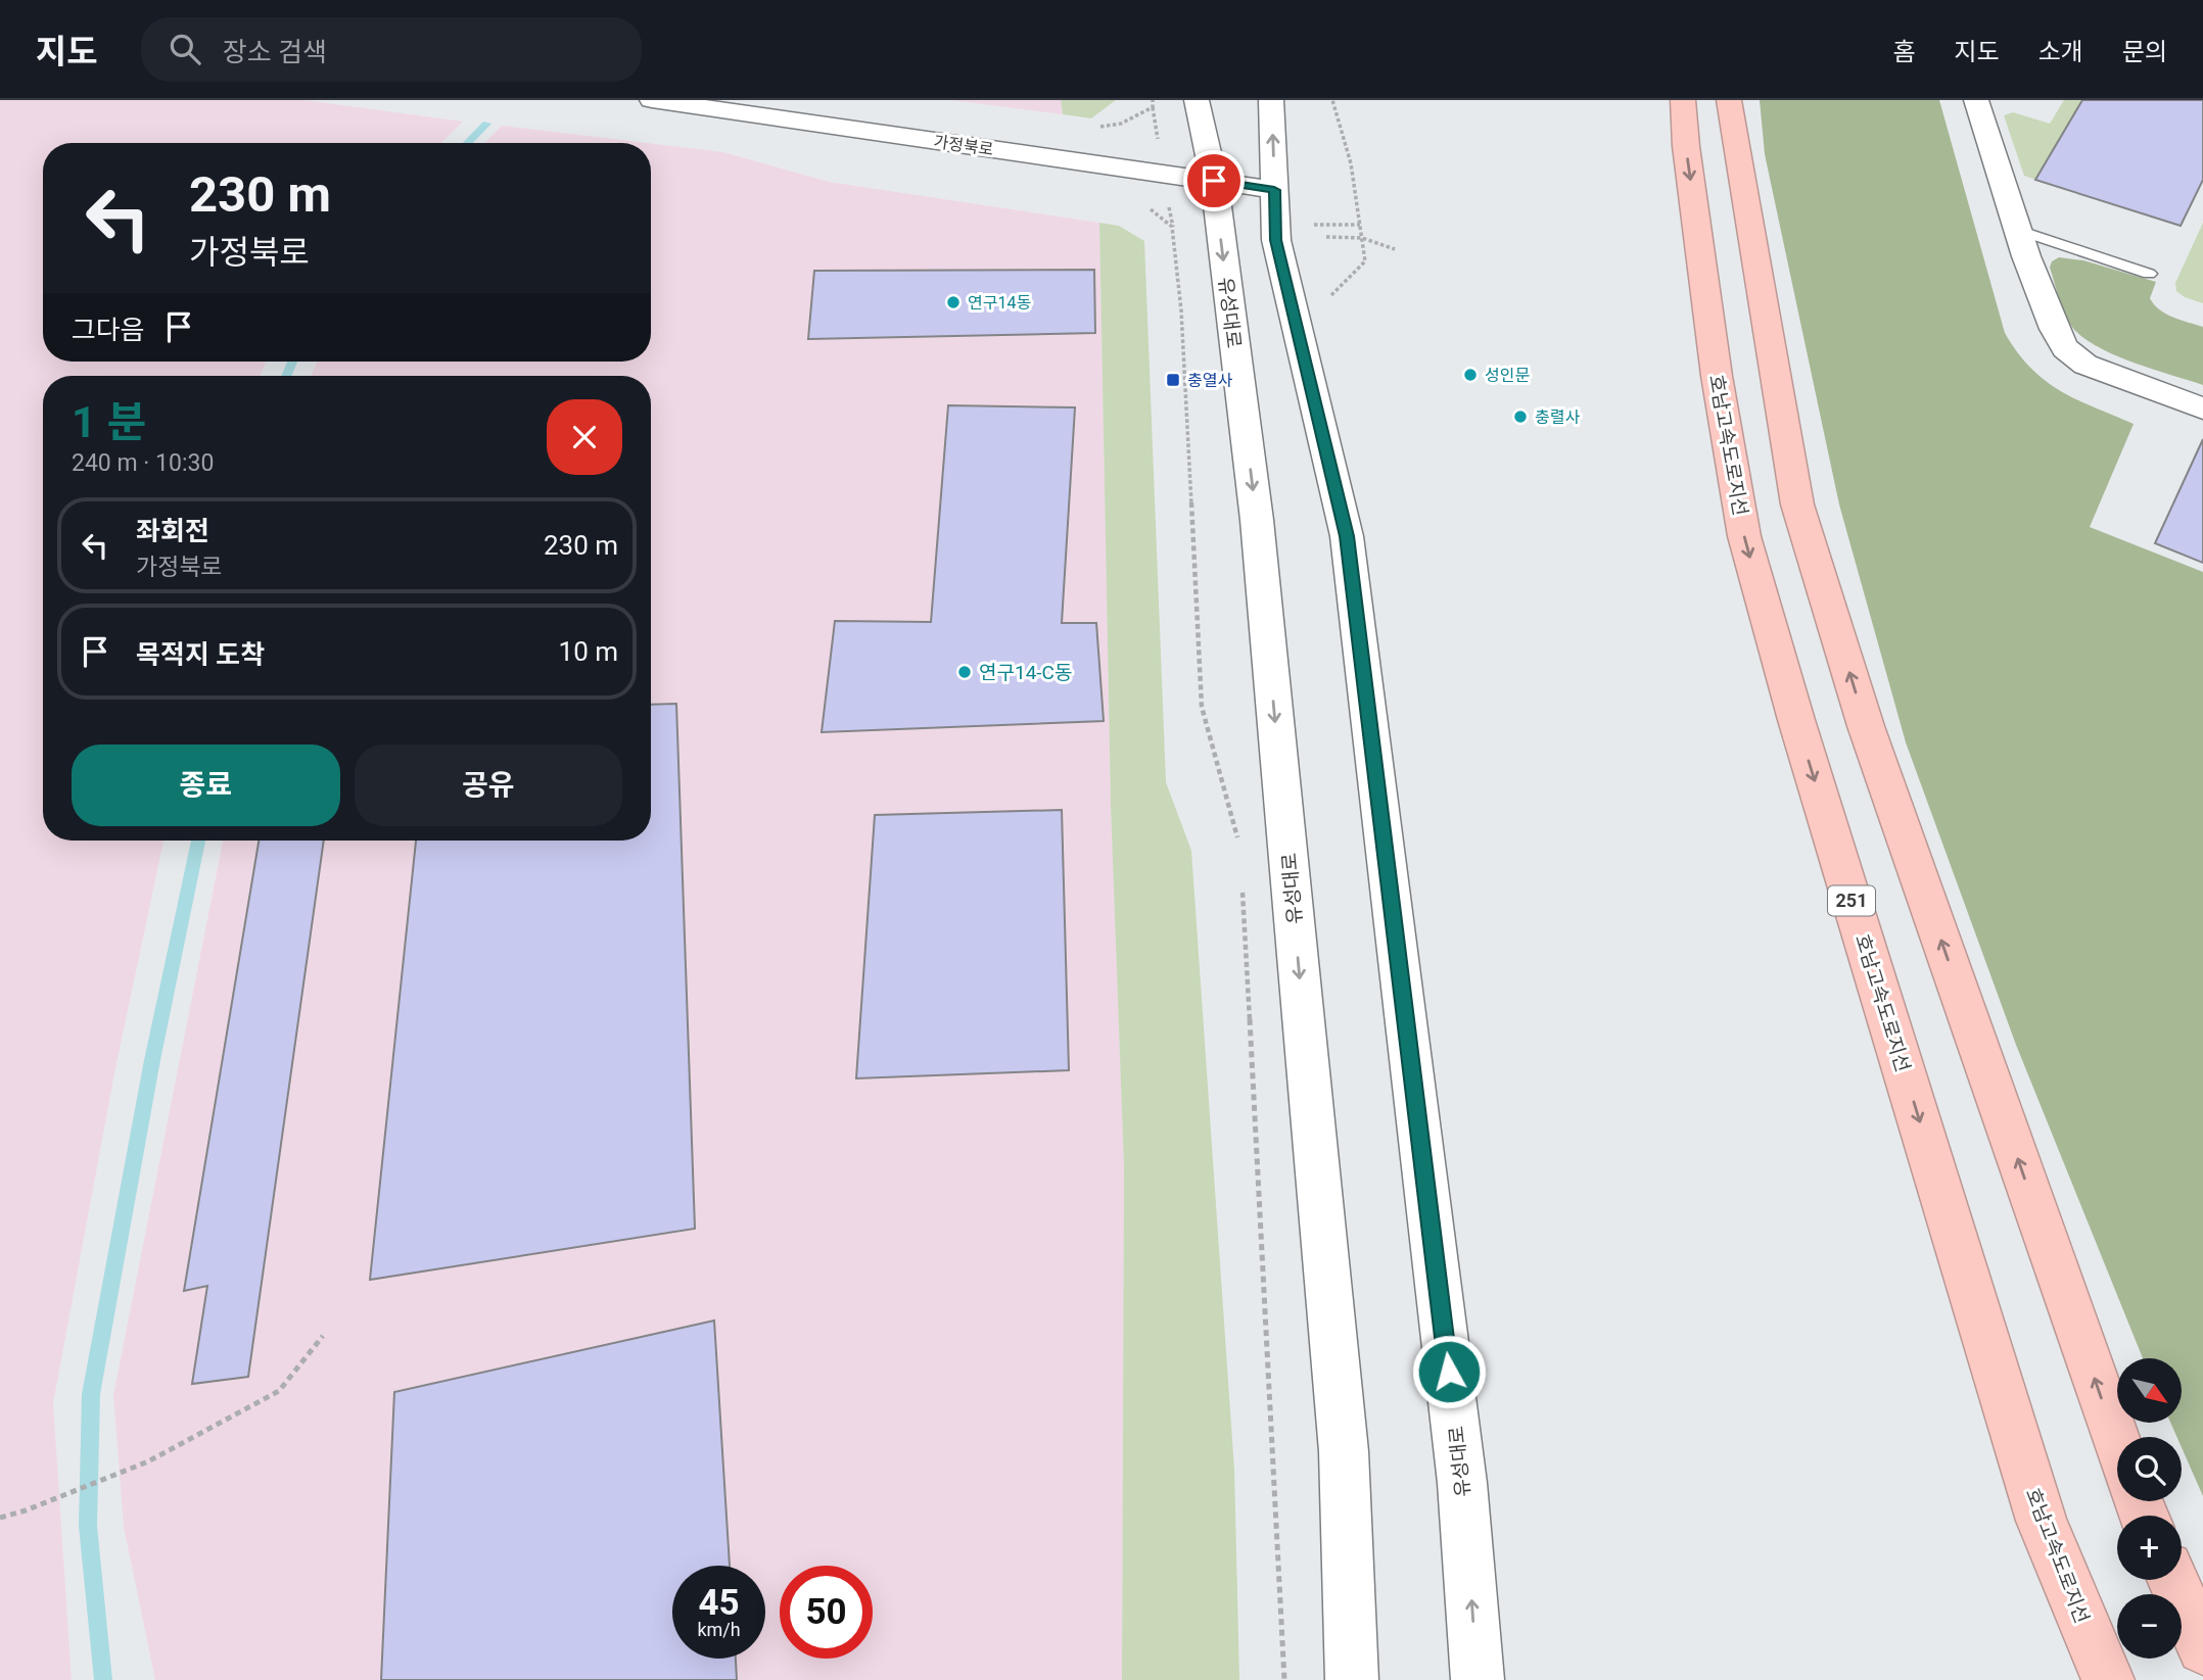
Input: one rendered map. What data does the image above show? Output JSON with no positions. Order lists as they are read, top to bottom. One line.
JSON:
{"streets":{"highway":["호남고속도로지선","251"],"main road":["가정북로","유성대로"]},"crossings":[["가정북로","유성대로"]],"places":{"other":["연구14동","성인문","충렬사","연구14-C동"],"transit":["충열사"]},"north":"bottom right","page":{"header":"지도","search":"장소 검색","nav":["홈","지도","소개","문의"],"turn":["230 m","가정북로"],"then":"그다음","heading":["1 분","240 m · 10:30"],"list":[{"name":"좌회전","note":"가정북로","value":"230 m"},{"name":"목적지 도착","value":"10 m"}],"buttons":["종료","공유"],"map_buttons":["+","−"],"speed":"45 km/h","limit":"50"}}
